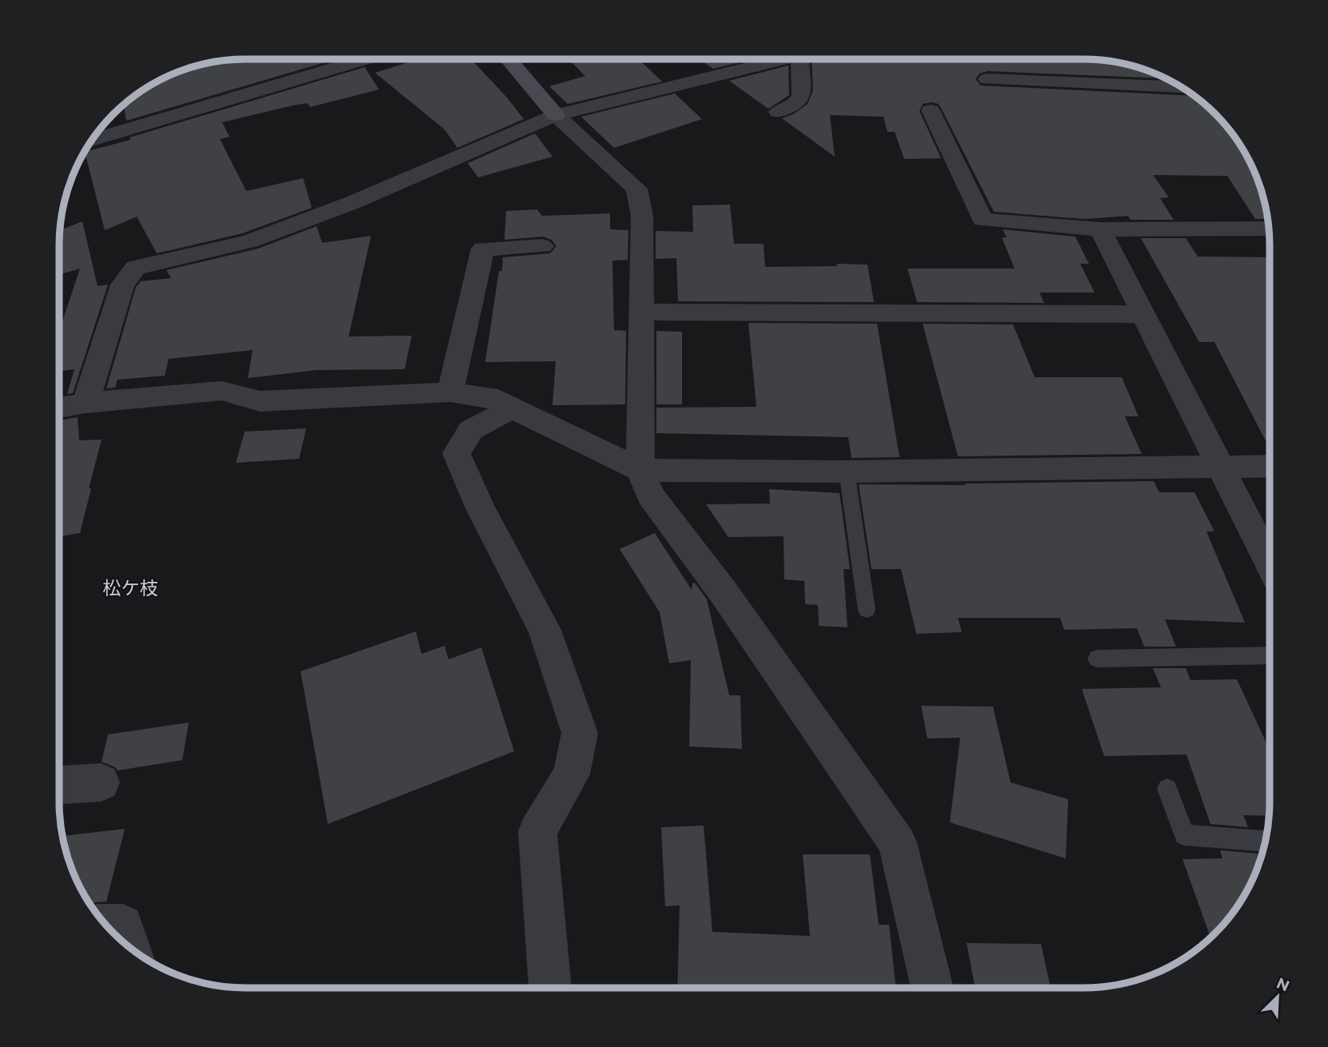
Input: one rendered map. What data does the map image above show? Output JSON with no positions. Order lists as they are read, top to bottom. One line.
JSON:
{"districts":["松ケ枝"],"north":"top right"}
